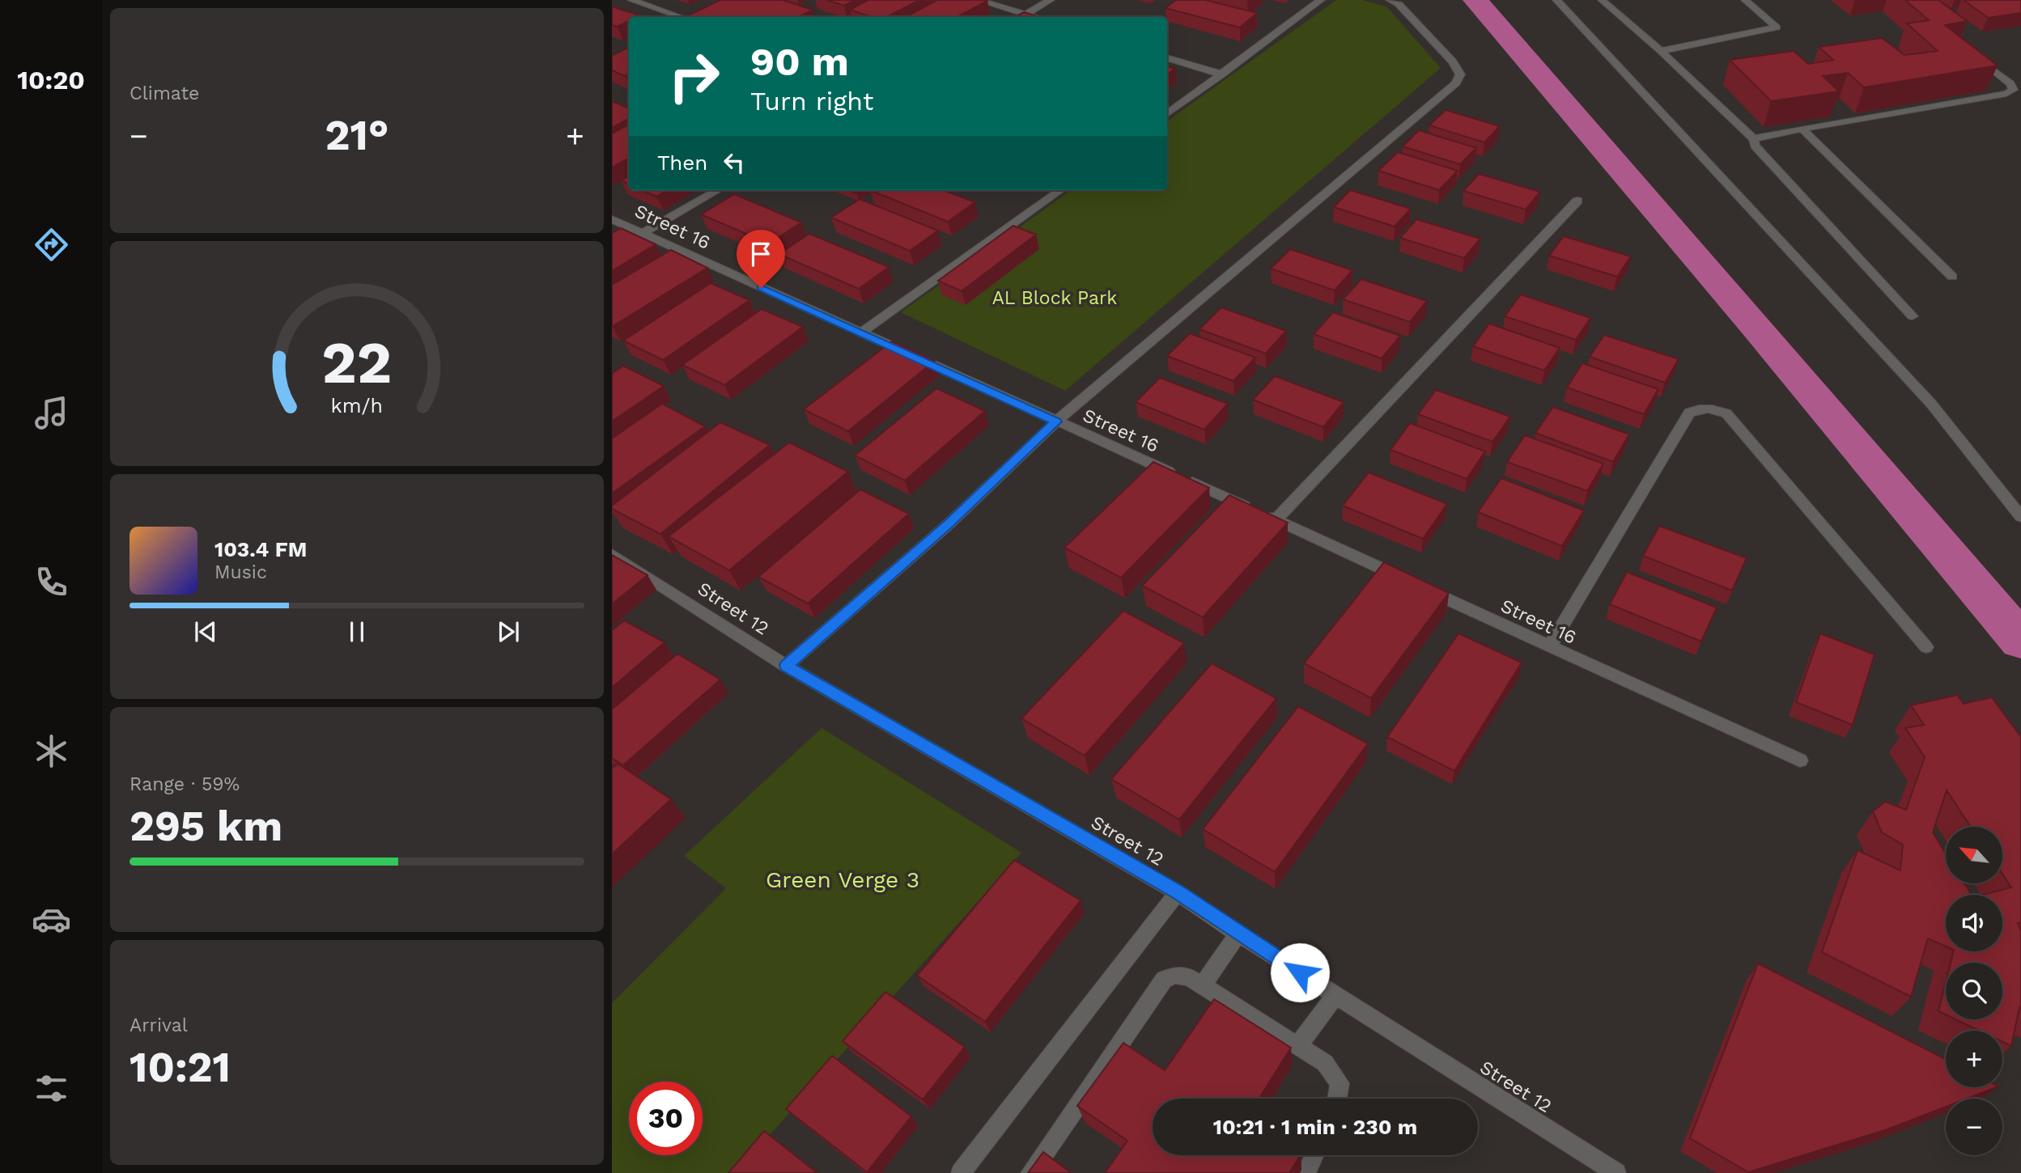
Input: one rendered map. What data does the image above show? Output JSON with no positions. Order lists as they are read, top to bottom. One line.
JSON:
{"streets":{"street":["Street 16","Street 12"]},"parks":["AL Block Park","Green Verge 3"],"north":"top left","page":{"tabs":"10:20","tile":["Climate",["Range · 59%","295 km"],["Arrival","10:21"]],"turn":["90 m","Turn right"],"heat":["−","21°","+"],"then":"Then","song":["103.4 FM","Music"],"map_buttons":["+","−"],"limit":"30","trip":"10:21 · 1 min · 230 m","gauge":["22","km/h"]}}
